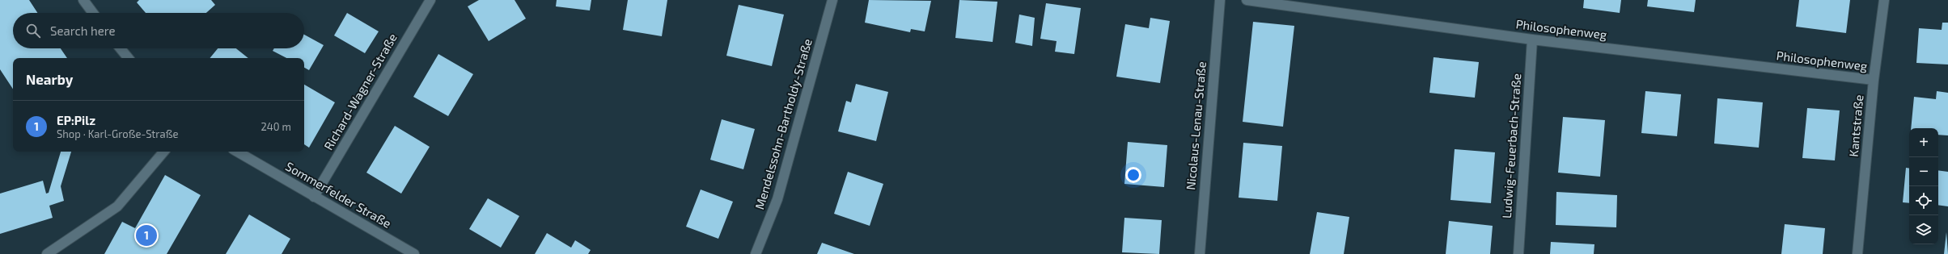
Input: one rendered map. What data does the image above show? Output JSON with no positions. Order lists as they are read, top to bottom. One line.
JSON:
{"streets":{"street":["Philosophenweg","Richard-Wagner-Straße","Mendelssohn-Bartholdy-Straße","Nicolaus-Lenau-Straße","Kantstraße","Ludwig-Feuerbach-Straße","Sommerfelder Straße"]},"crossings":[["Philosophenweg","Kantstraße"],["Philosophenweg","Ludwig-Feuerbach-Straße"],["Richard-Wagner-Straße","Sommerfelder Straße"]],"page":{"search":"Search here","heading":"Nearby","list":[{"mark":"1","name":"EP:Pilz","note":"Shop · Karl-Große-Straße","value":"240 m"}],"map_buttons":["+","−"],"pins":"1"}}
